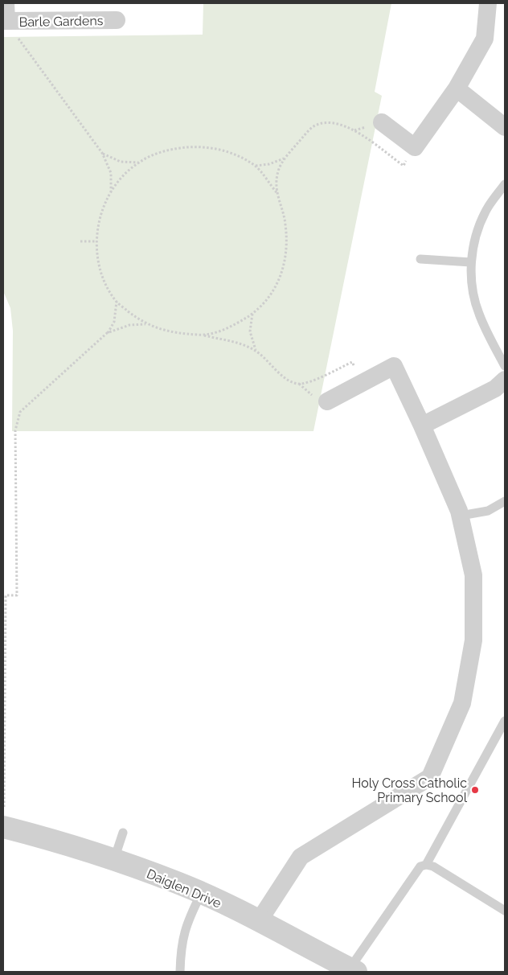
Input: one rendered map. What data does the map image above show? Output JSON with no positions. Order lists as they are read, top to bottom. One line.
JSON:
{"streets":{"street":["Barle Gardens","Daiglen Drive"]},"places":["Holy Cross Catholic Primary School"]}
